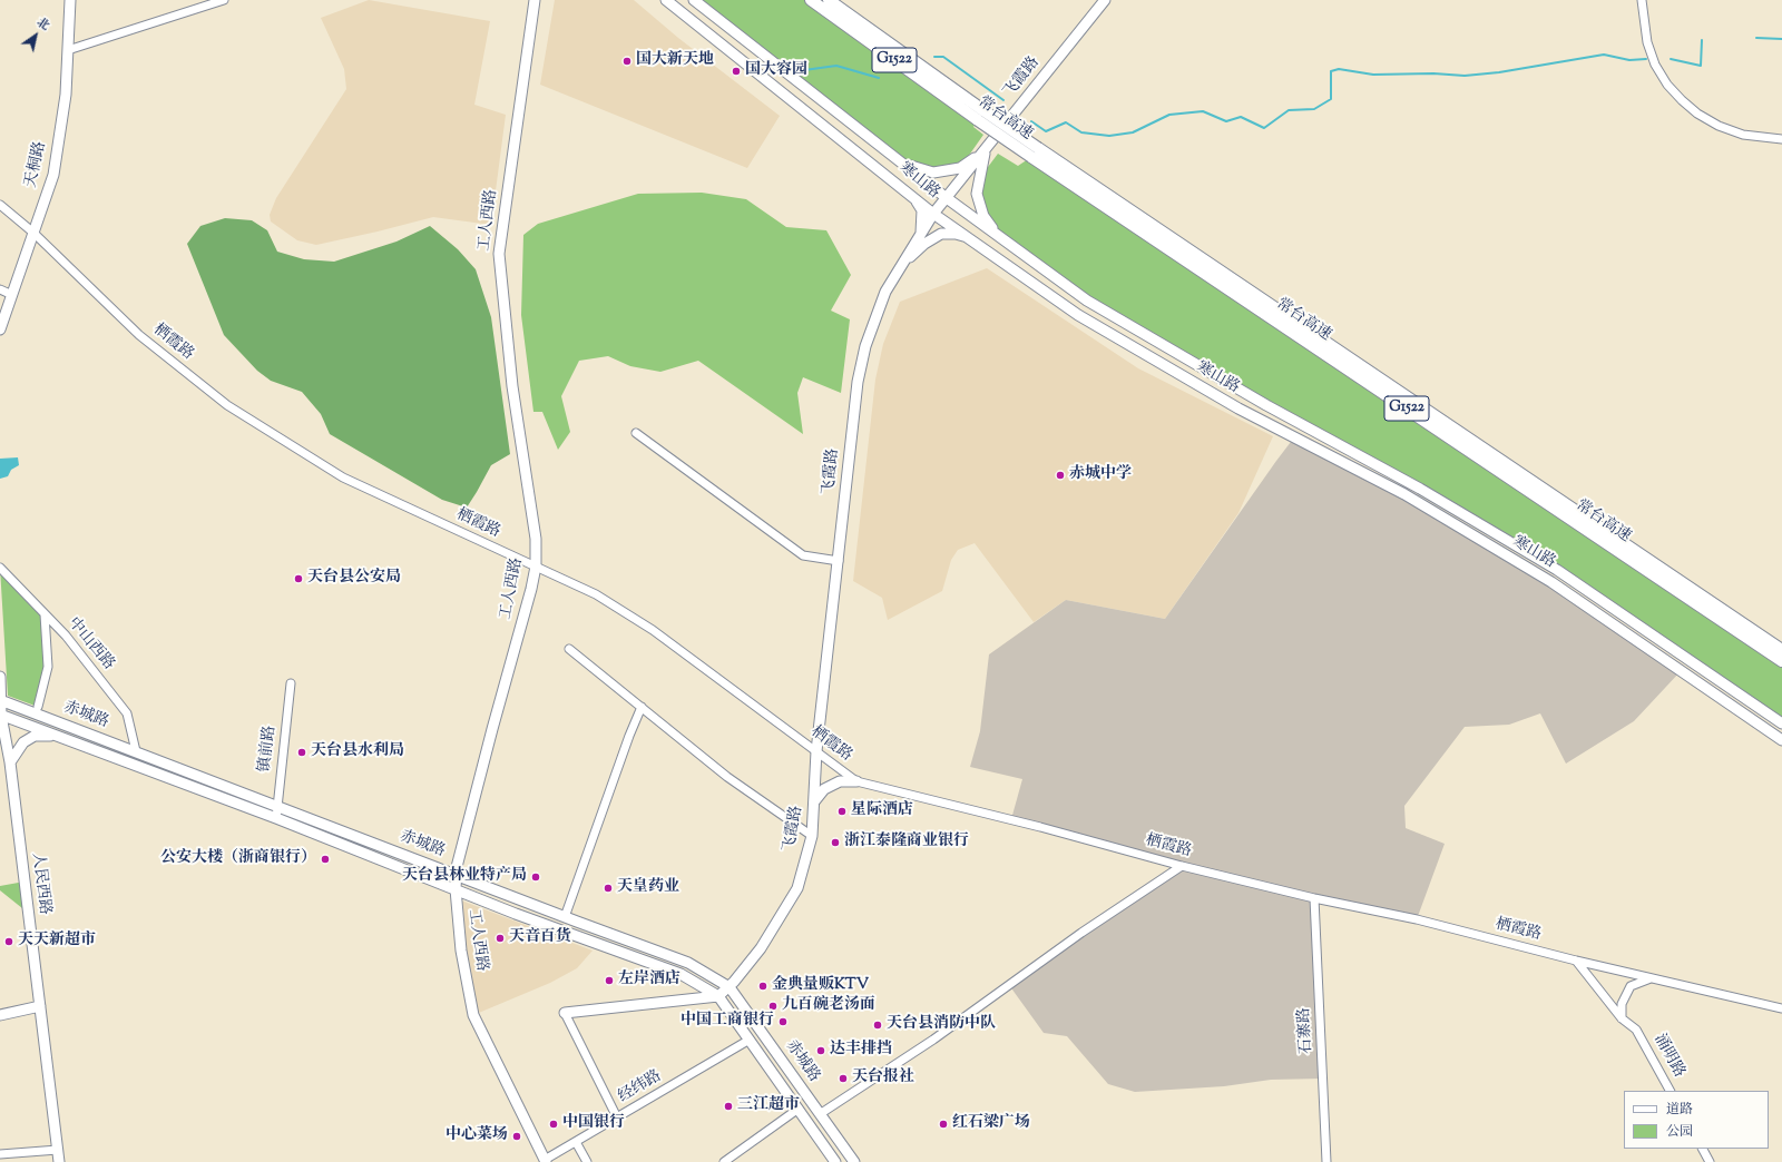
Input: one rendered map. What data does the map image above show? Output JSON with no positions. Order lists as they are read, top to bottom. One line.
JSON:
{"streets":{"highway":["G1522","常台高速"],"main road":["飞霞路","天桐路","寒山路","工人西路","赤城路","人民西路"],"street":["栖霞路","中山西路","镇前路","石寨路","涌明路","经纬路"]},"crossings":[["飞霞路","寒山路"],["飞霞路","栖霞路"],["飞霞路","赤城路"],["天桐路","栖霞路"],["工人西路","栖霞路"],["工人西路","赤城路"],["工人西路","经纬路"],["栖霞路","石寨路"],["栖霞路","涌明路"],["中山西路","赤城路"],["赤城路","镇前路"],["赤城路","人民西路"],["赤城路","经纬路"]],"places":["国大新天地","国大容园","赤城中学","天台县公安局","天台县水利局","星际酒店","浙江泰隆商业银行","公安大楼（浙商银行）","天台县林业特产局","天皇药业","天音百货","天天新超市","左岸酒店","金典量贩KTV","九百碗老汤面","中国工商银行","天台县消防中队","达丰排挡","天台报社","三江超市","中国银行","红石梁广场","中心菜场"],"legend":["道路","公园"],"north":"top right"}
